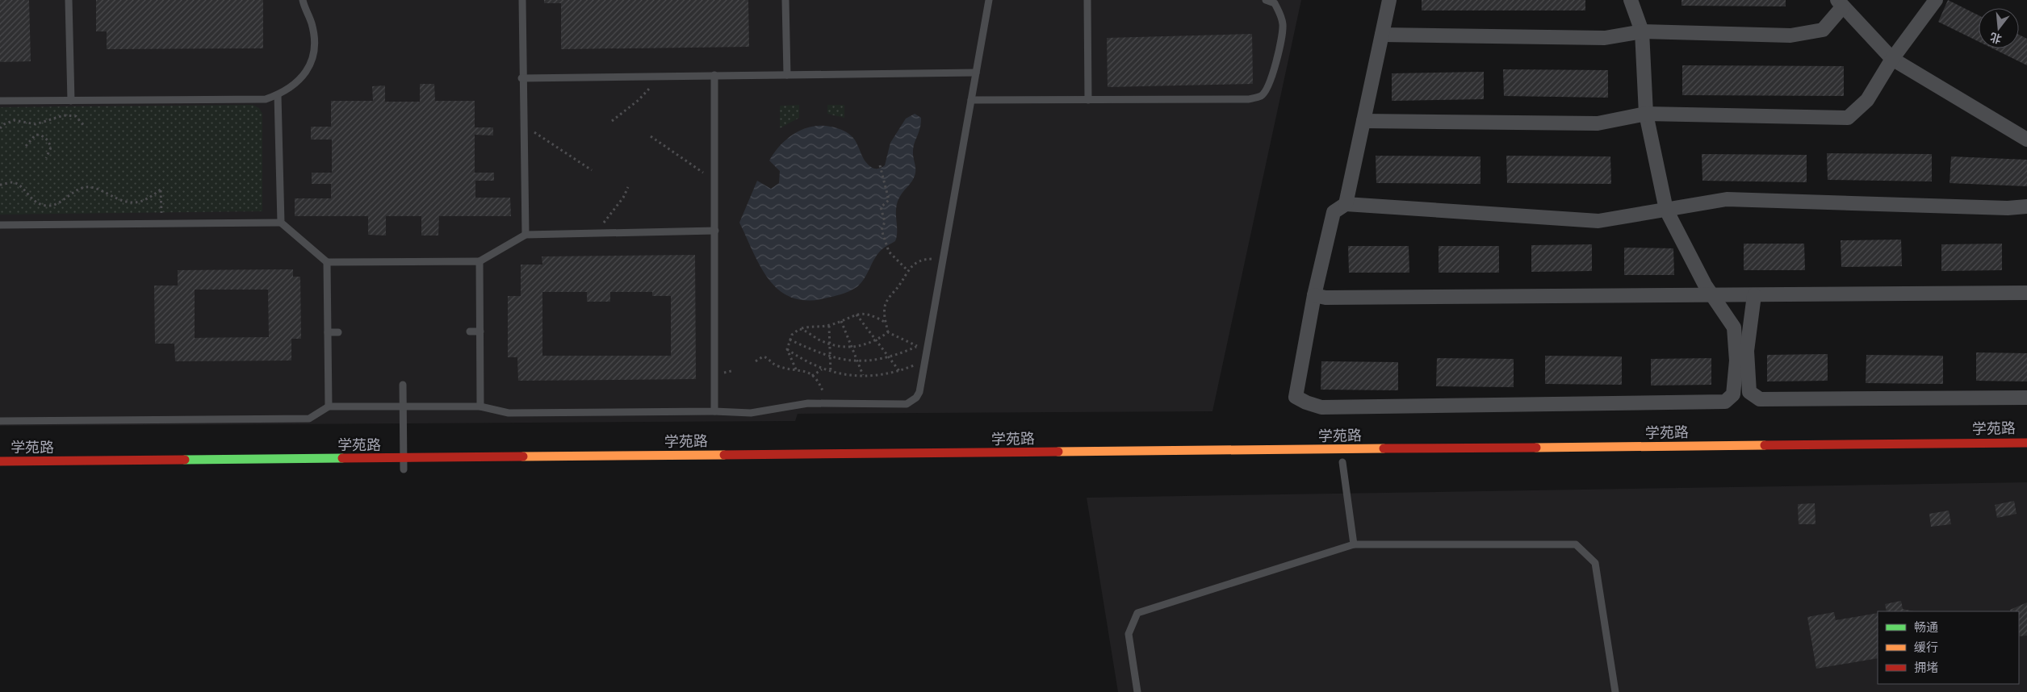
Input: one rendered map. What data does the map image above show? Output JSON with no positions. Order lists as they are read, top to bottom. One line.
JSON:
{"streets":{"street":["学苑路"]},"legend":["畅通","缓行","拥堵"],"north":"bottom"}
